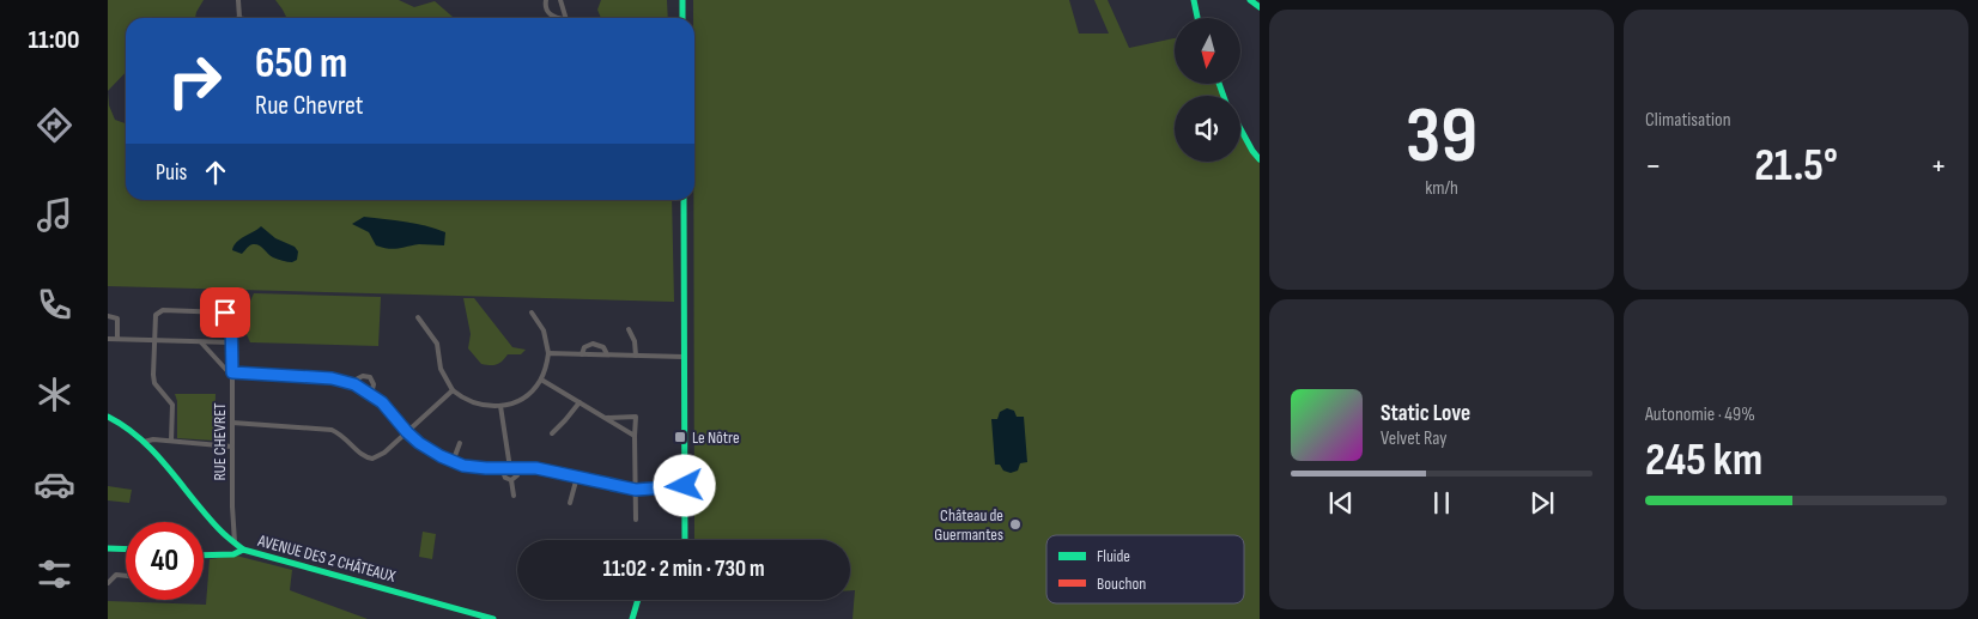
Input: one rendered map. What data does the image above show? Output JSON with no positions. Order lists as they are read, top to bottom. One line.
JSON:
{"streets":{"main road":["AVENUE DES 2 CHÂTEAUX"],"street":["RUE CHEVRET"]},"crossings":[["RUE CHEVRET","AVENUE DES 2 CHÂTEAUX"]],"places":{"transit":["Le Nôtre"],"other":["Château de Guermantes"]},"legend":["Fluide","Bouchon"],"north":"bottom","page":{"tabs":"11:00","tile":[["39","km/h"],"Climatisation",["Autonomie · 49%","245 km"]],"turn":["650 m","Rue Chevret"],"heat":["−","21.5°","+"],"then":"Puis","song":["Static Love","Velvet Ray"],"limit":"40","trip":"11:02 · 2 min · 730 m"}}
